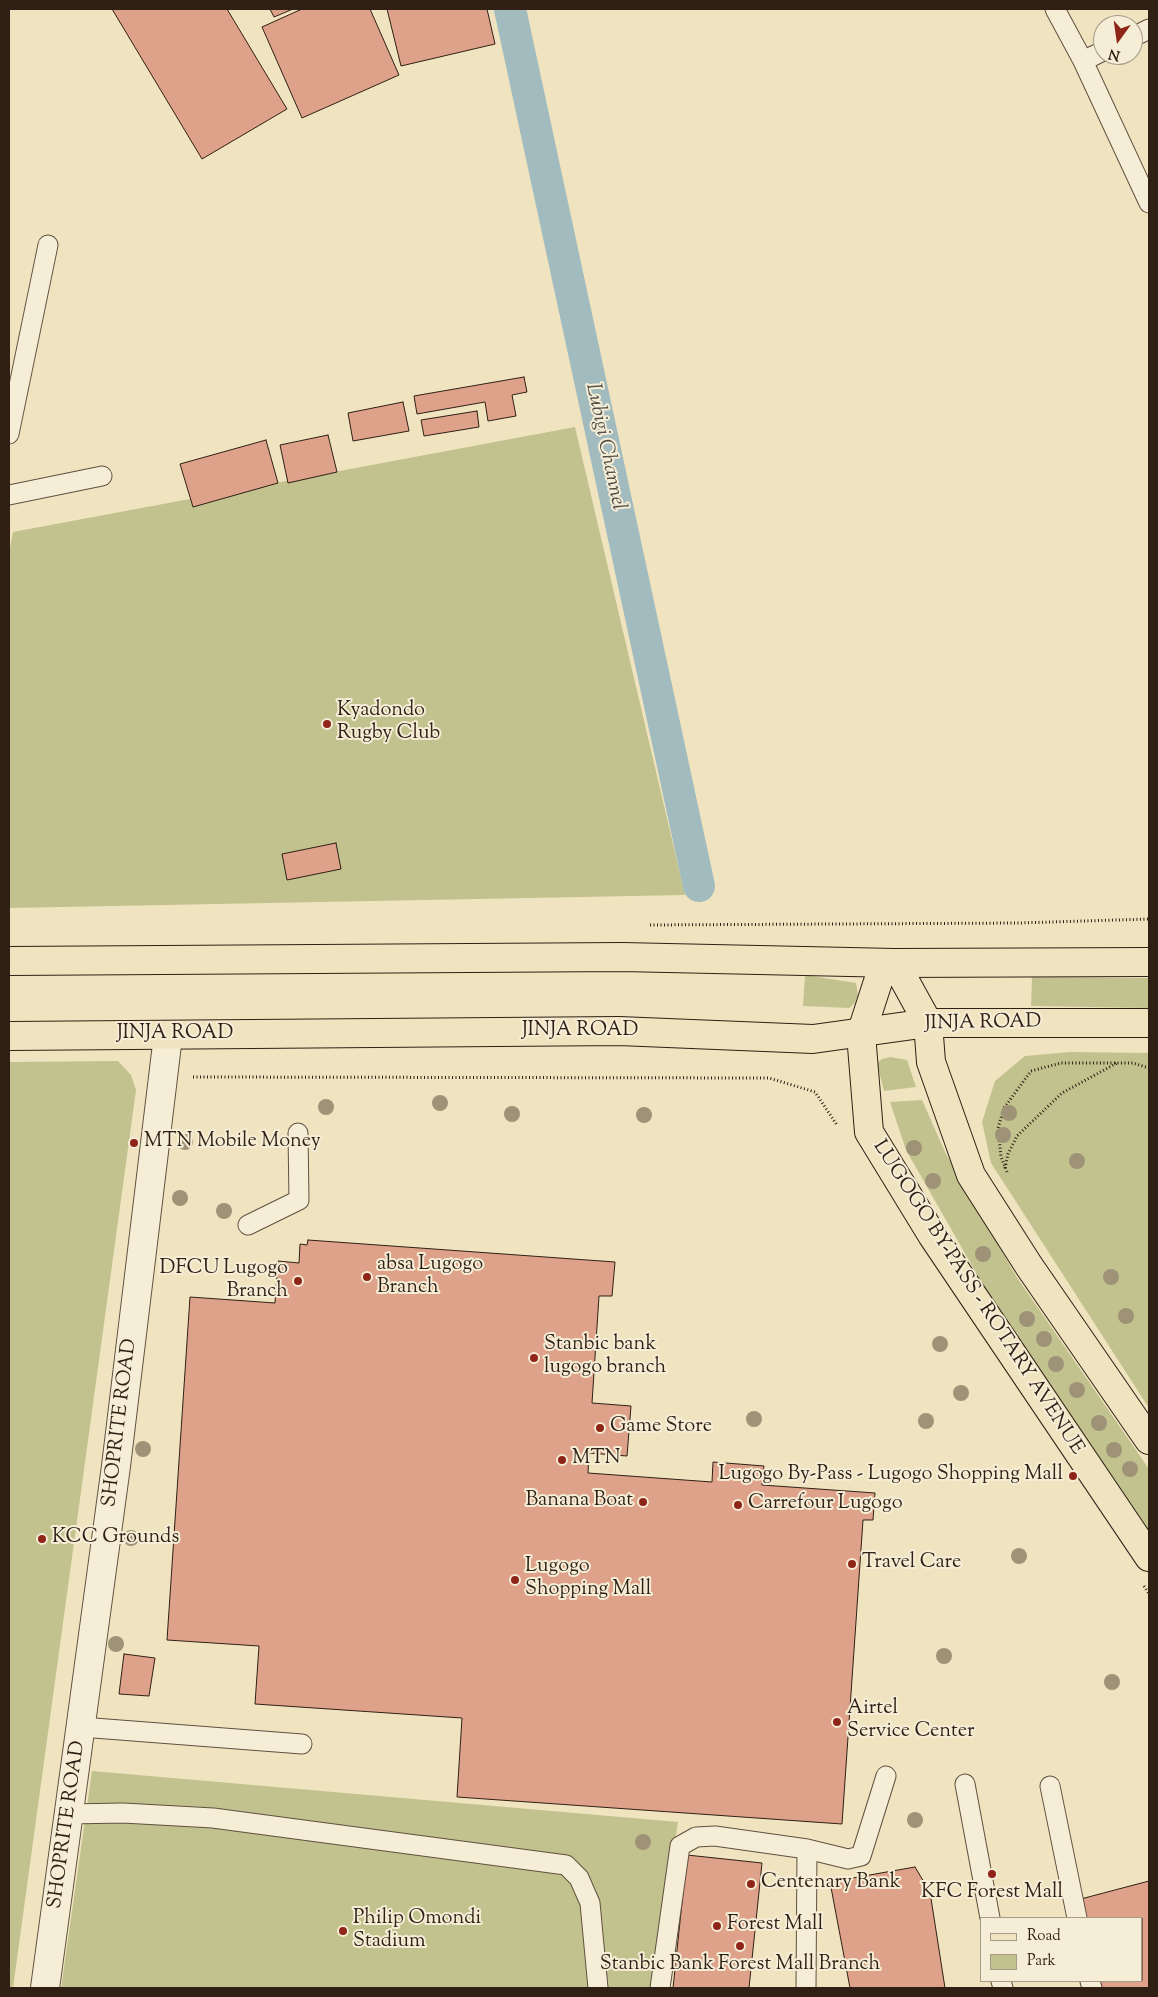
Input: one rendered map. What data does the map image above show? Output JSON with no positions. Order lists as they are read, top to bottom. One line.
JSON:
{"streets":{"main road":["JINJA ROAD","LUGOGO BY-PASS - ROTARY AVENUE"],"street":["SHOPRITE ROAD"]},"crossings":[["JINJA ROAD","LUGOGO BY-PASS - ROTARY AVENUE"],["JINJA ROAD","SHOPRITE ROAD"]],"water":["Lubigi Channel"],"places":["Kyadondo Rugby Club","MTN Mobile Money","absa Lugogo Branch","DFCU Lugogo Branch","Stanbic bank lugogo branch","Game Store","MTN","Lugogo By-Pass - Lugogo Shopping Mall","Banana Boat","Carrefour Lugogo","KCC Grounds","Travel Care","Lugogo Shopping Mall","Airtel Service Center","KFC Forest Mall","Centenary Bank","Forest Mall","Philip Omondi Stadium","Stanbic Bank Forest Mall Branch"],"legend":["Road","Park"],"north":"bottom"}
